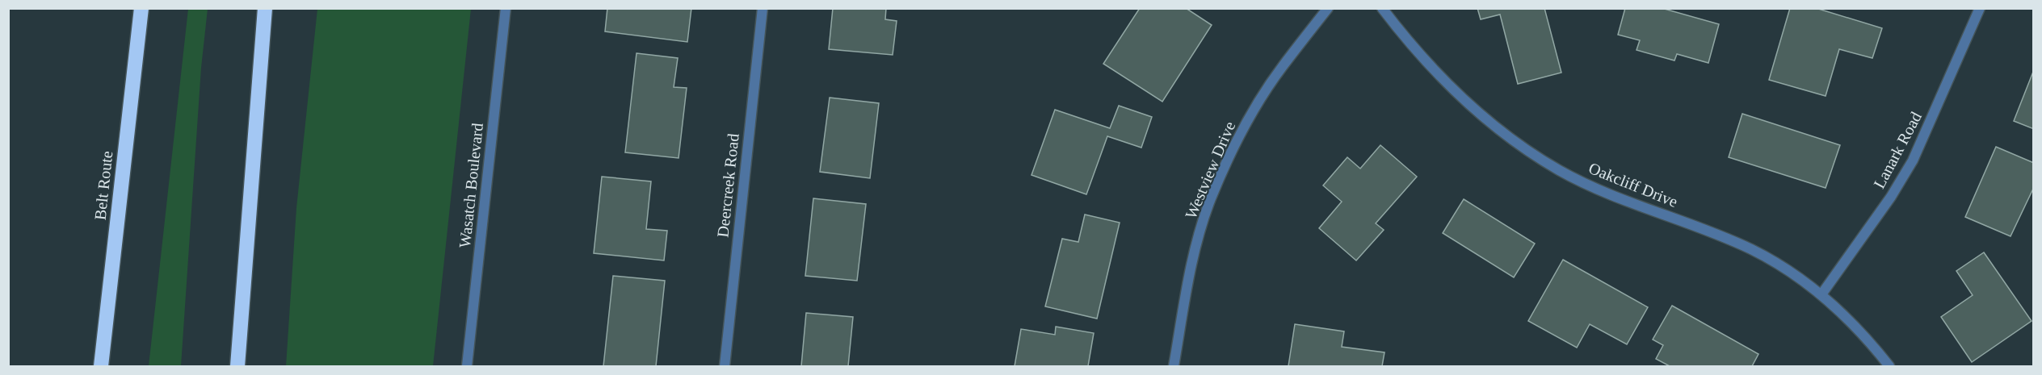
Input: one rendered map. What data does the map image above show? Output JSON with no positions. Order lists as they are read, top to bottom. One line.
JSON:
{"streets":{"highway":["Belt Route"],"street":["Lanark Road","Westview Drive","Oakcliff Drive","Wasatch Boulevard","Deercreek Road"]},"crossings":[["Lanark Road","Oakcliff Drive"]]}
